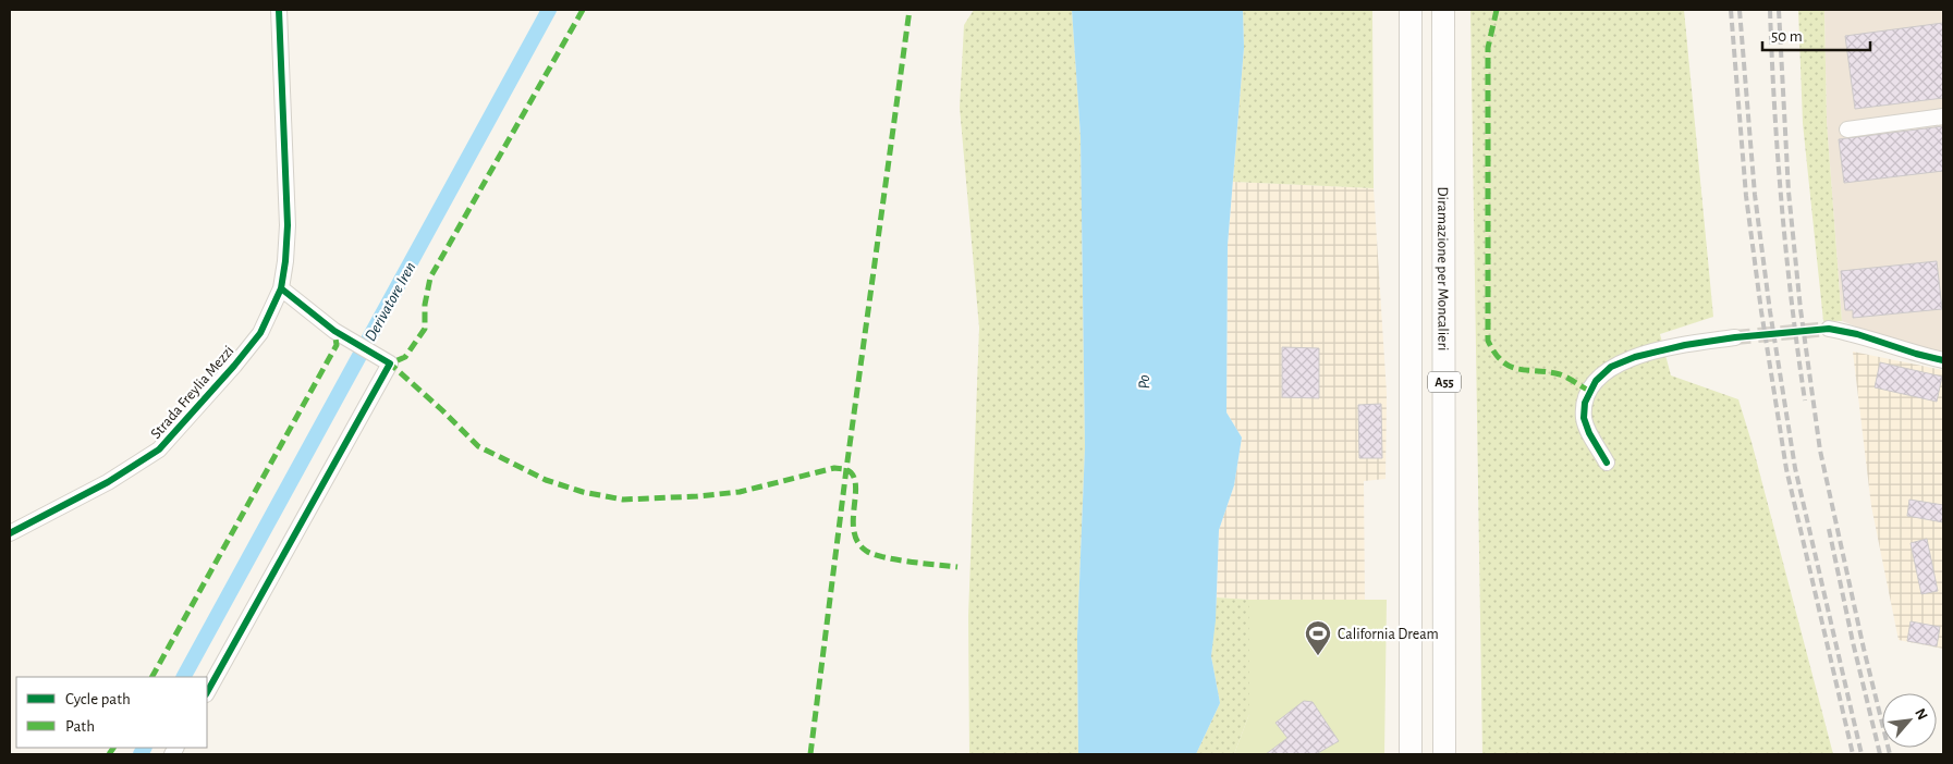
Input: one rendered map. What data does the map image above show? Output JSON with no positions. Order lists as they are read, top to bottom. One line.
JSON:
{"streets":{"highway":["Diramazione per Moncalieri","A55"],"street":["Strada Freylia Mezzi"]},"water":["Derivatore Iren","Po"],"places":{"sports":["California Dream"]},"legend":["Cycle path","Path"],"scale_bar":"50 m","north":"top right"}
